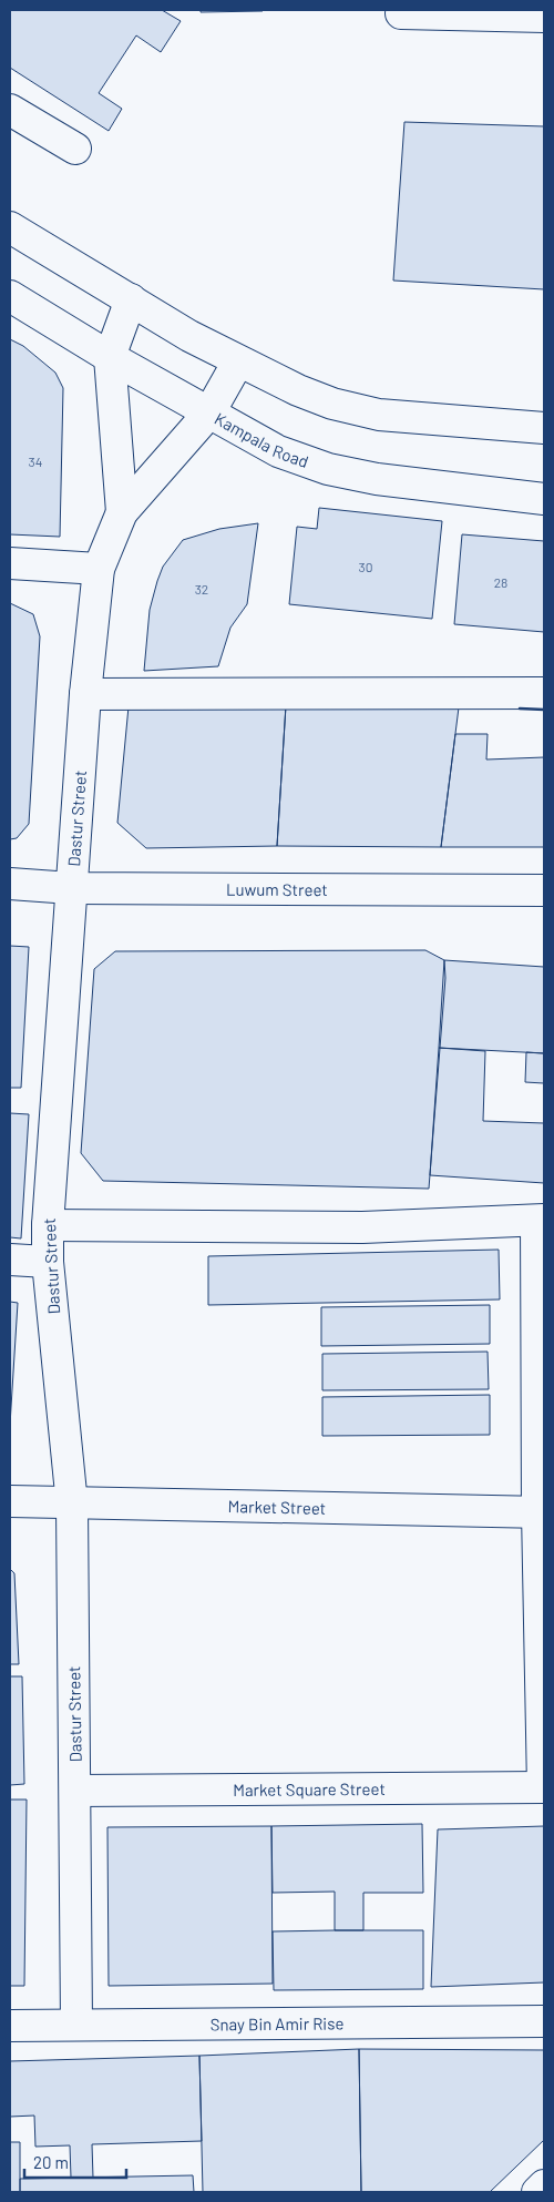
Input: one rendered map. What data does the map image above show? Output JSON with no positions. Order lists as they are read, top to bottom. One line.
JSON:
{"streets":{"street":["Kampala Road","Dastur Street","Luwum Street","Market Street","Market Square Street","Snay Bin Amir Rise"]},"crossings":[["Kampala Road","Dastur Street"],["Dastur Street","Luwum Street"],["Dastur Street","Market Street"],["Dastur Street","Market Square Street"],["Dastur Street","Snay Bin Amir Rise"]],"house_numbers":["34","30","28","32"],"scale_bar":"20 m"}
